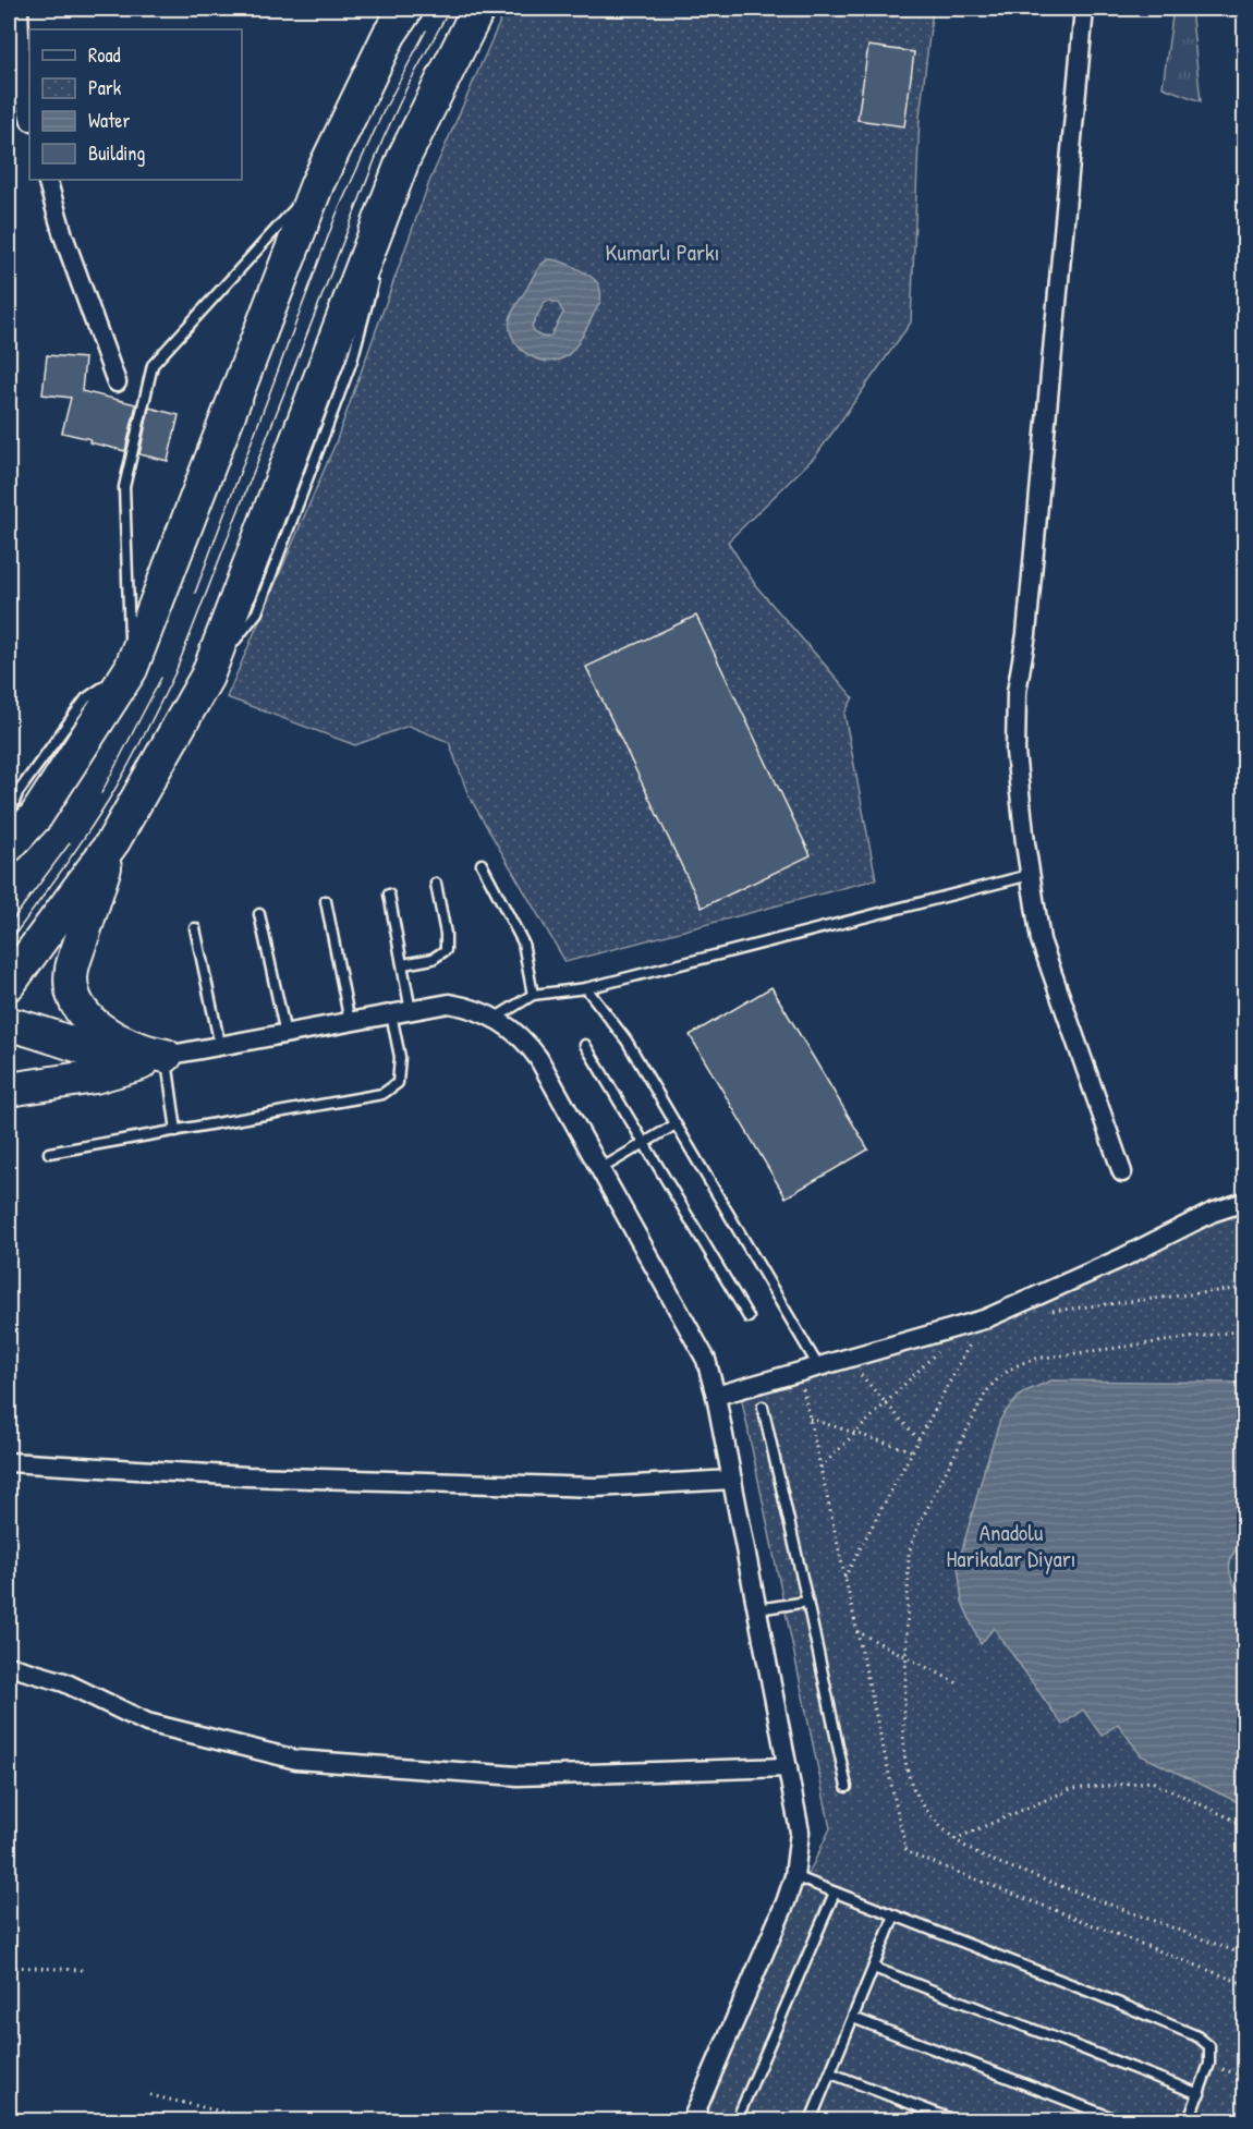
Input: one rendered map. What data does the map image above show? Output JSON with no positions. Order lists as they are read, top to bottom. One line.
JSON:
{"parks":["Kumarlı Parkı","Anadolu Harikalar Diyarı"],"legend":["Road","Park","Water","Building"]}
